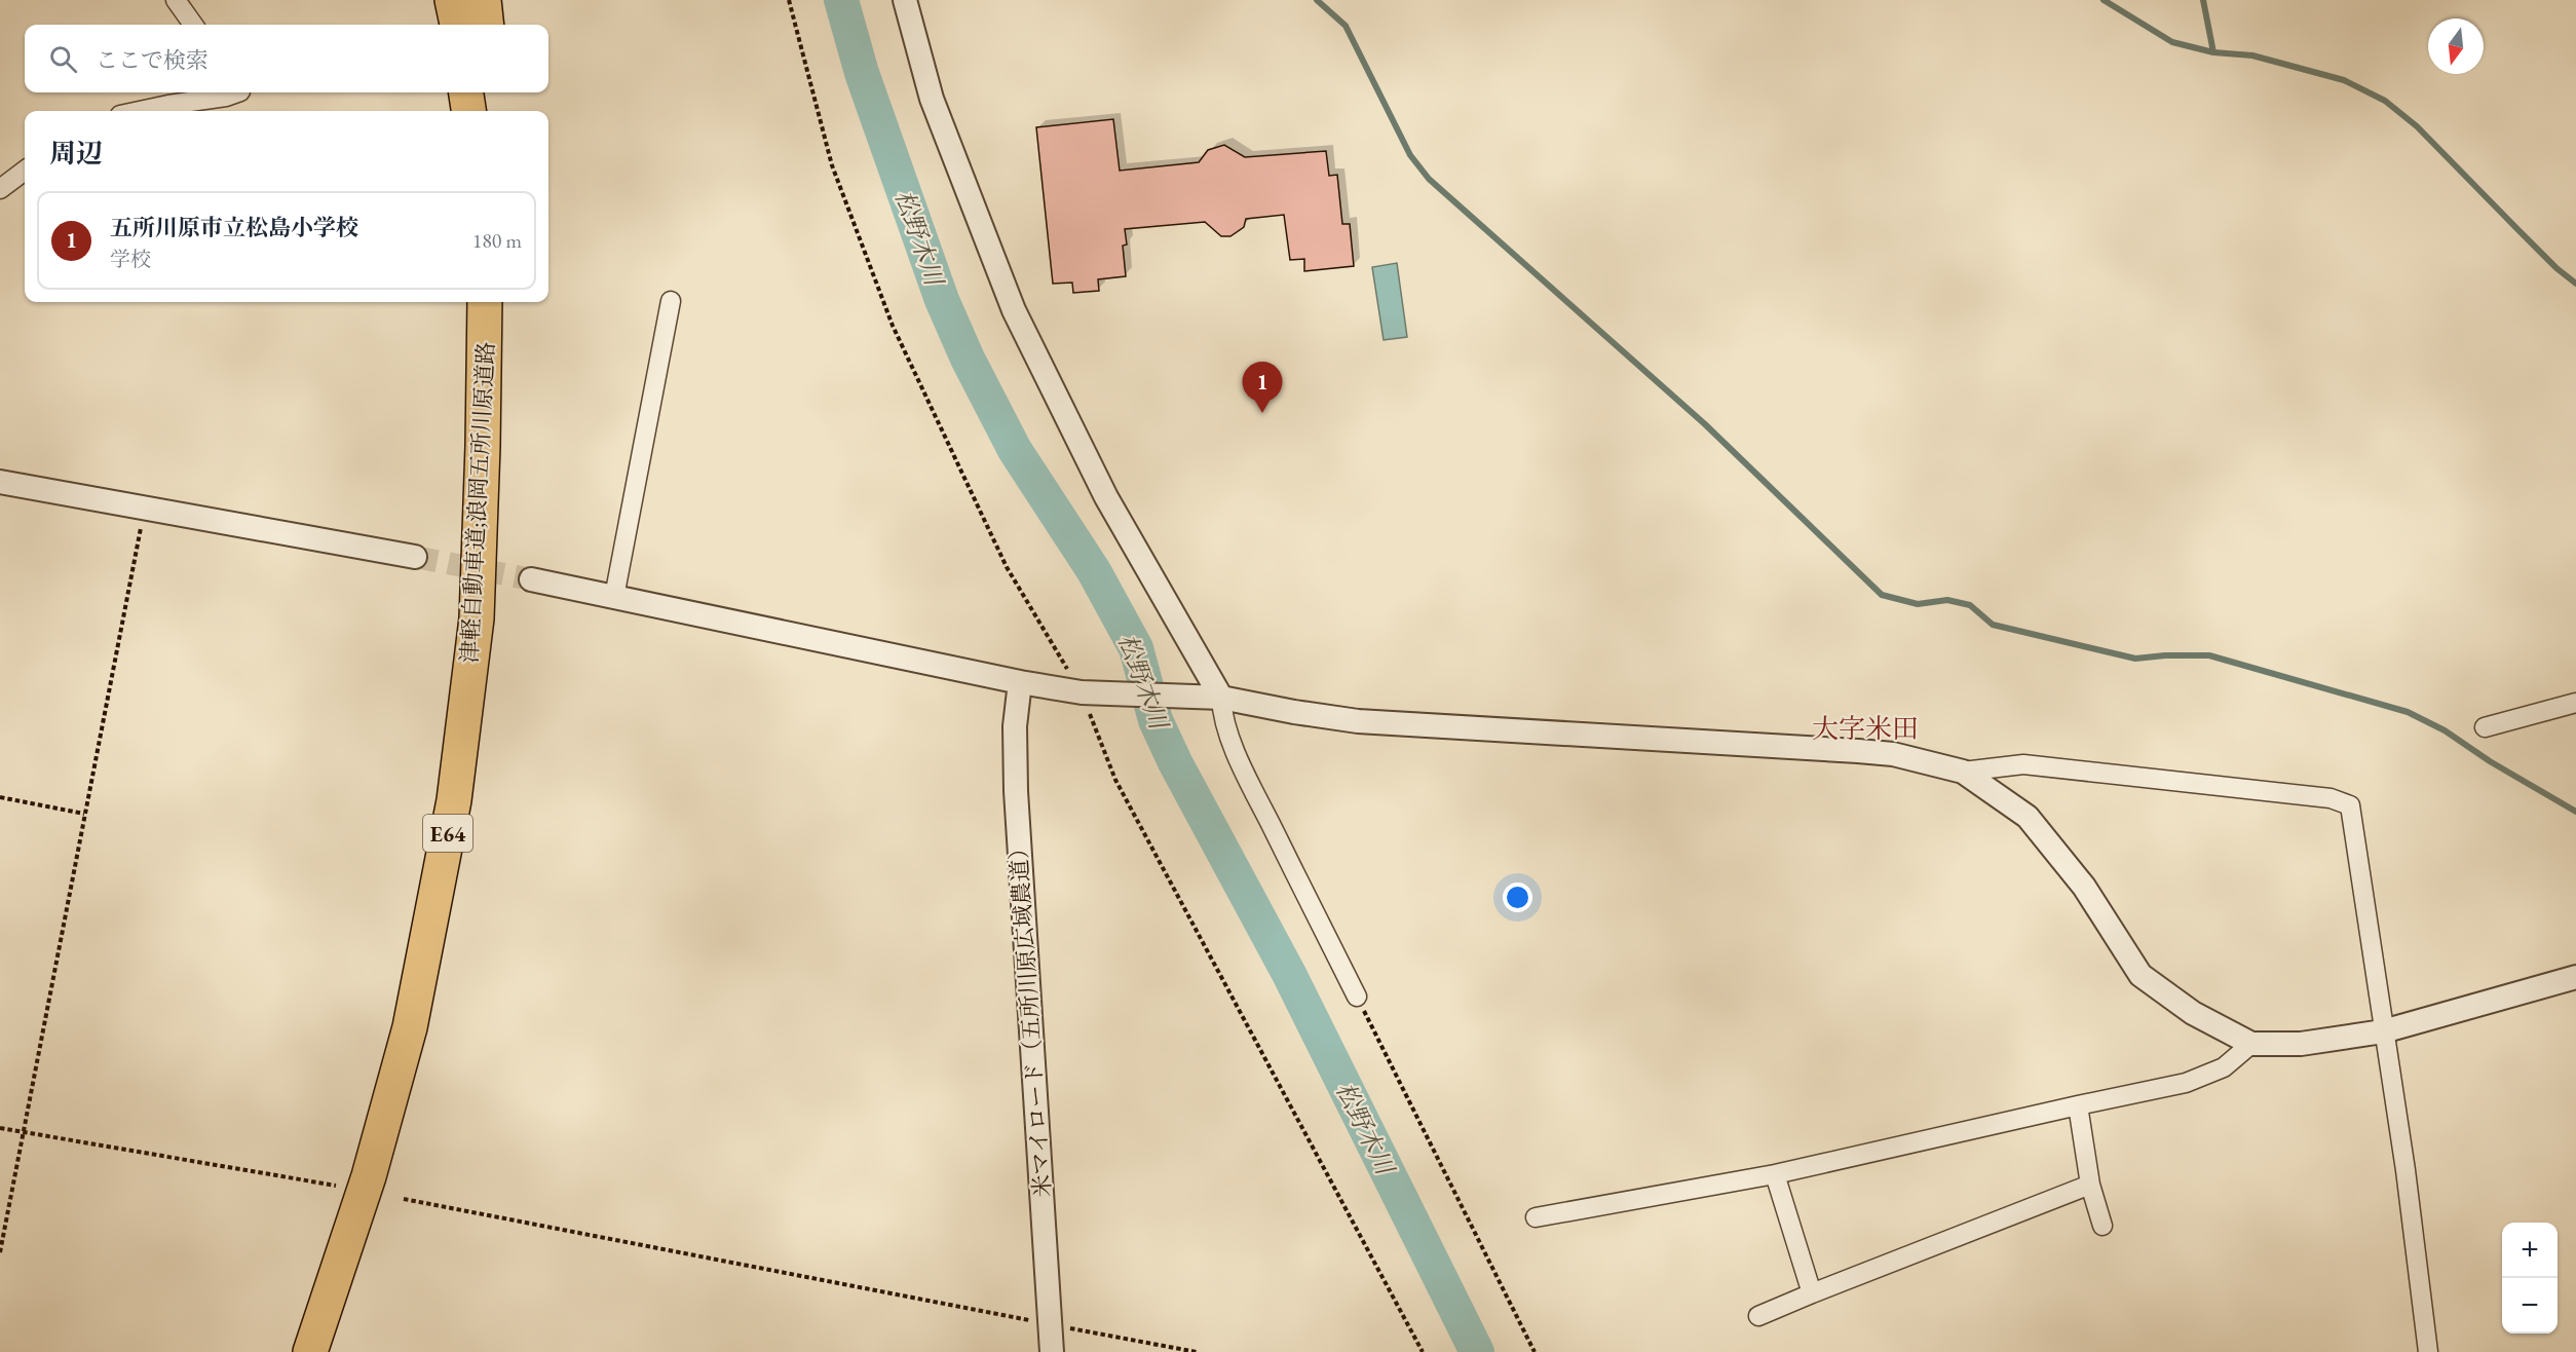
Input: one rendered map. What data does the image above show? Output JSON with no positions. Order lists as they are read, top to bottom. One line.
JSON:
{"streets":{"highway":["津軽自動車道;浪岡五所川原道路","E64"],"street":["米マイロード（五所川原広域農道）"]},"districts":["大字米田"],"water":["松野木川"],"north":"bottom","page":{"search":"ここで検索","heading":"周辺","list":[{"mark":"1","name":"五所川原市立松島小学校","note":"学校","value":"180 m"}],"pins":"1","map_buttons":["+","−"]}}
